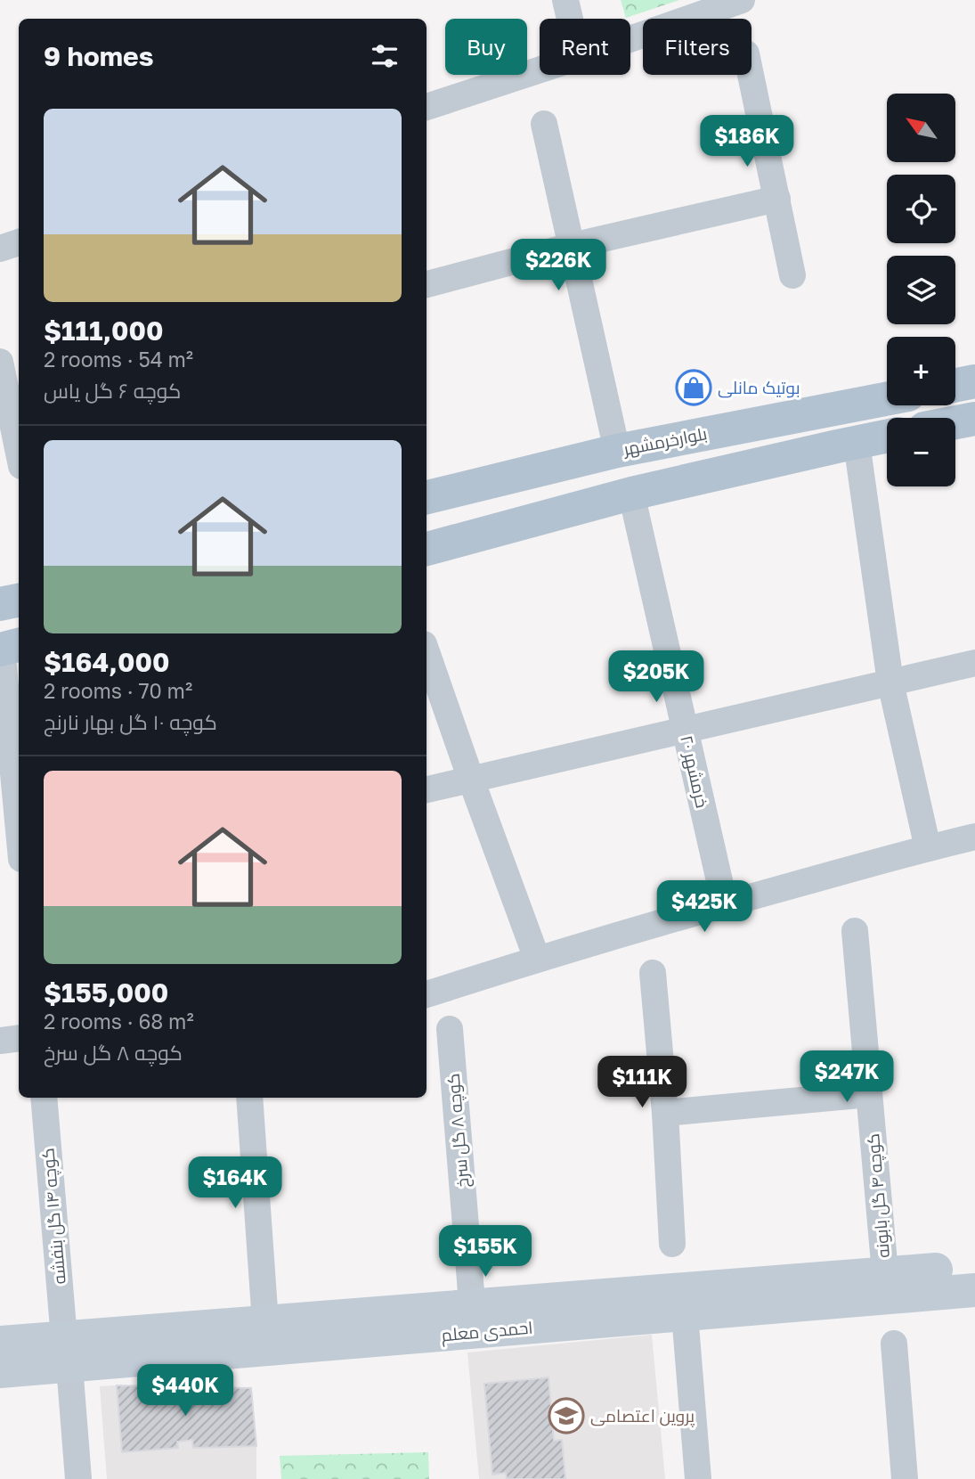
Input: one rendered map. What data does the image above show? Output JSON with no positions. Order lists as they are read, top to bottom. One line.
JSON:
{"streets":{"main road":["بلوارخرمشهر"],"street":["خرمشهر ۲۰","کوچه ۸ گل سرخ","کوچه ۴ گل بابونه","کوچه ۱۴ گل بنفشه","احمدی معلم"]},"crossings":[["کوچه ۸ گل سرخ","احمدی معلم"],["کوچه ۴ گل بابونه","احمدی معلم"],["کوچه ۱۴ گل بنفشه","احمدی معلم"]],"places":{"shop":["بوتیک مانلی"],"school or university":["پروین اعتصامی"]},"north":"top left","page":{"chip":["Buy","Rent","Filters"],"heading":"9 homes","map_buttons":["+","−"],"list":[{"name":"$111,000","note":"2 rooms · 54 m² · کوچه ۶ گل یاس"},{"name":"$164,000","note":"2 rooms · 70 m² · کوچه ۱۰ گل بهار نارنج"},{"name":"$155,000","note":"2 rooms · 68 m² · کوچه ۸ گل سرخ"}],"price":["$186K","$226K","$205K","$425K","$247K","$111K","$164K","$155K","$440K"]}}
